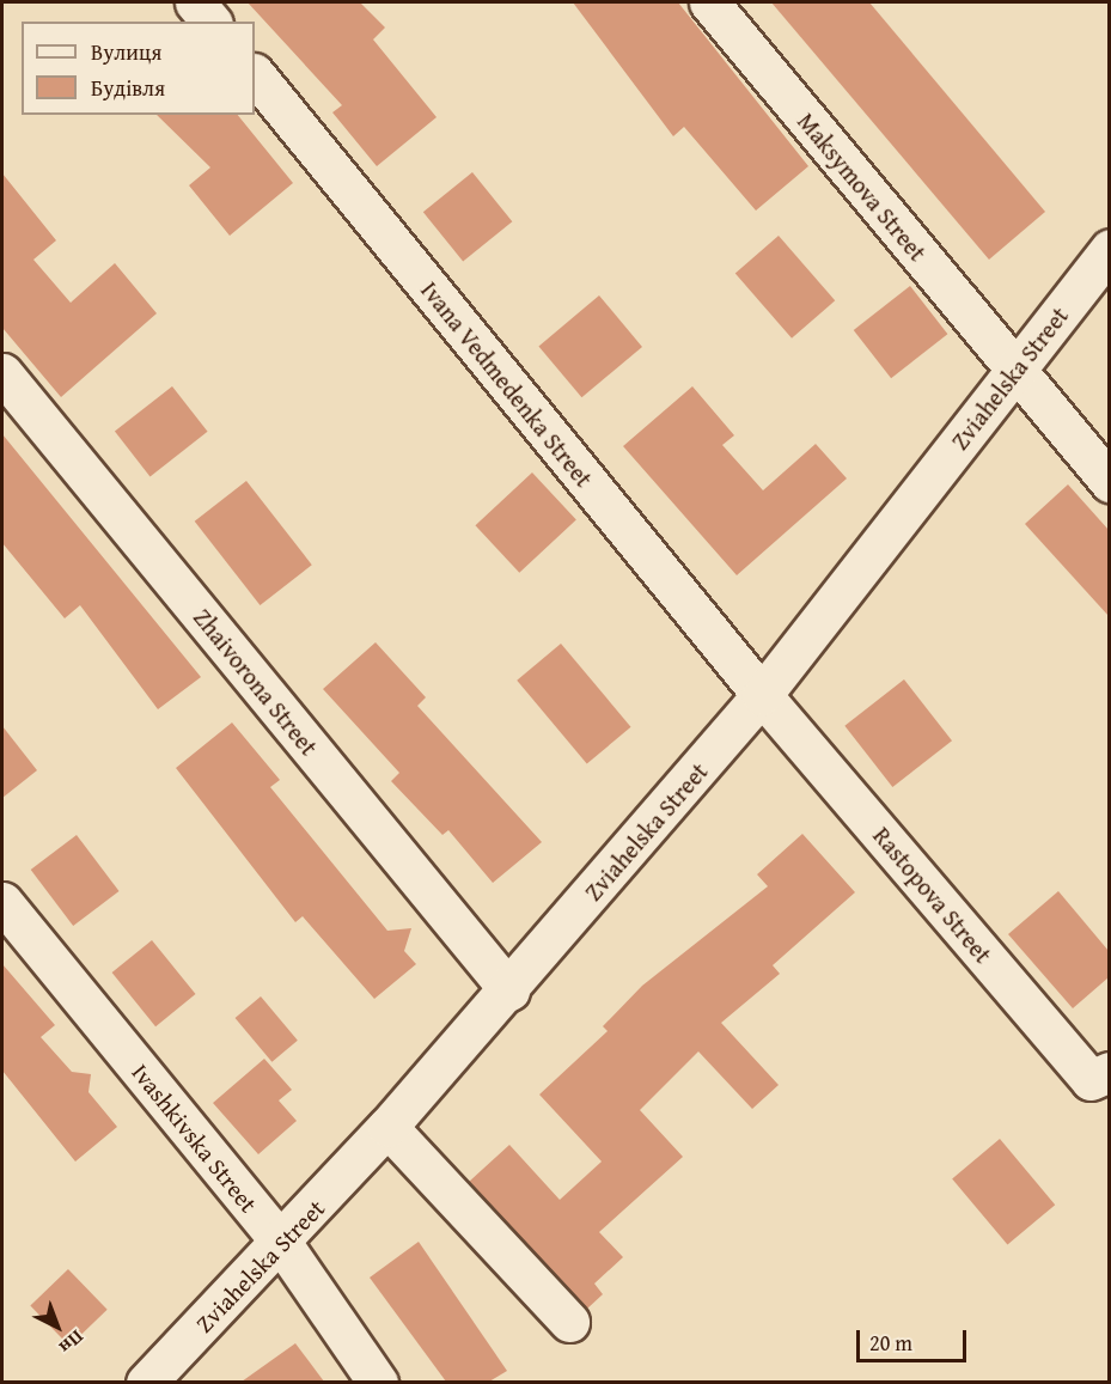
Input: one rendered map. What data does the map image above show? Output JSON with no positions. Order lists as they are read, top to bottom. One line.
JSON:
{"streets":{"street":["Maksymova Street","Zviahelska Street","Ivana Vedmedenka Street","Zhaivorona Street","Rastopova Street","Ivashkivska Street"]},"crossings":[["Maksymova Street","Zviahelska Street"],["Zviahelska Street","Ivana Vedmedenka Street"],["Zviahelska Street","Zhaivorona Street"],["Zviahelska Street","Rastopova Street"],["Zviahelska Street","Ivashkivska Street"],["Ivana Vedmedenka Street","Rastopova Street"]],"legend":["Вулиця","Будівля"],"scale_bar":"20 m","north":"bottom right"}
